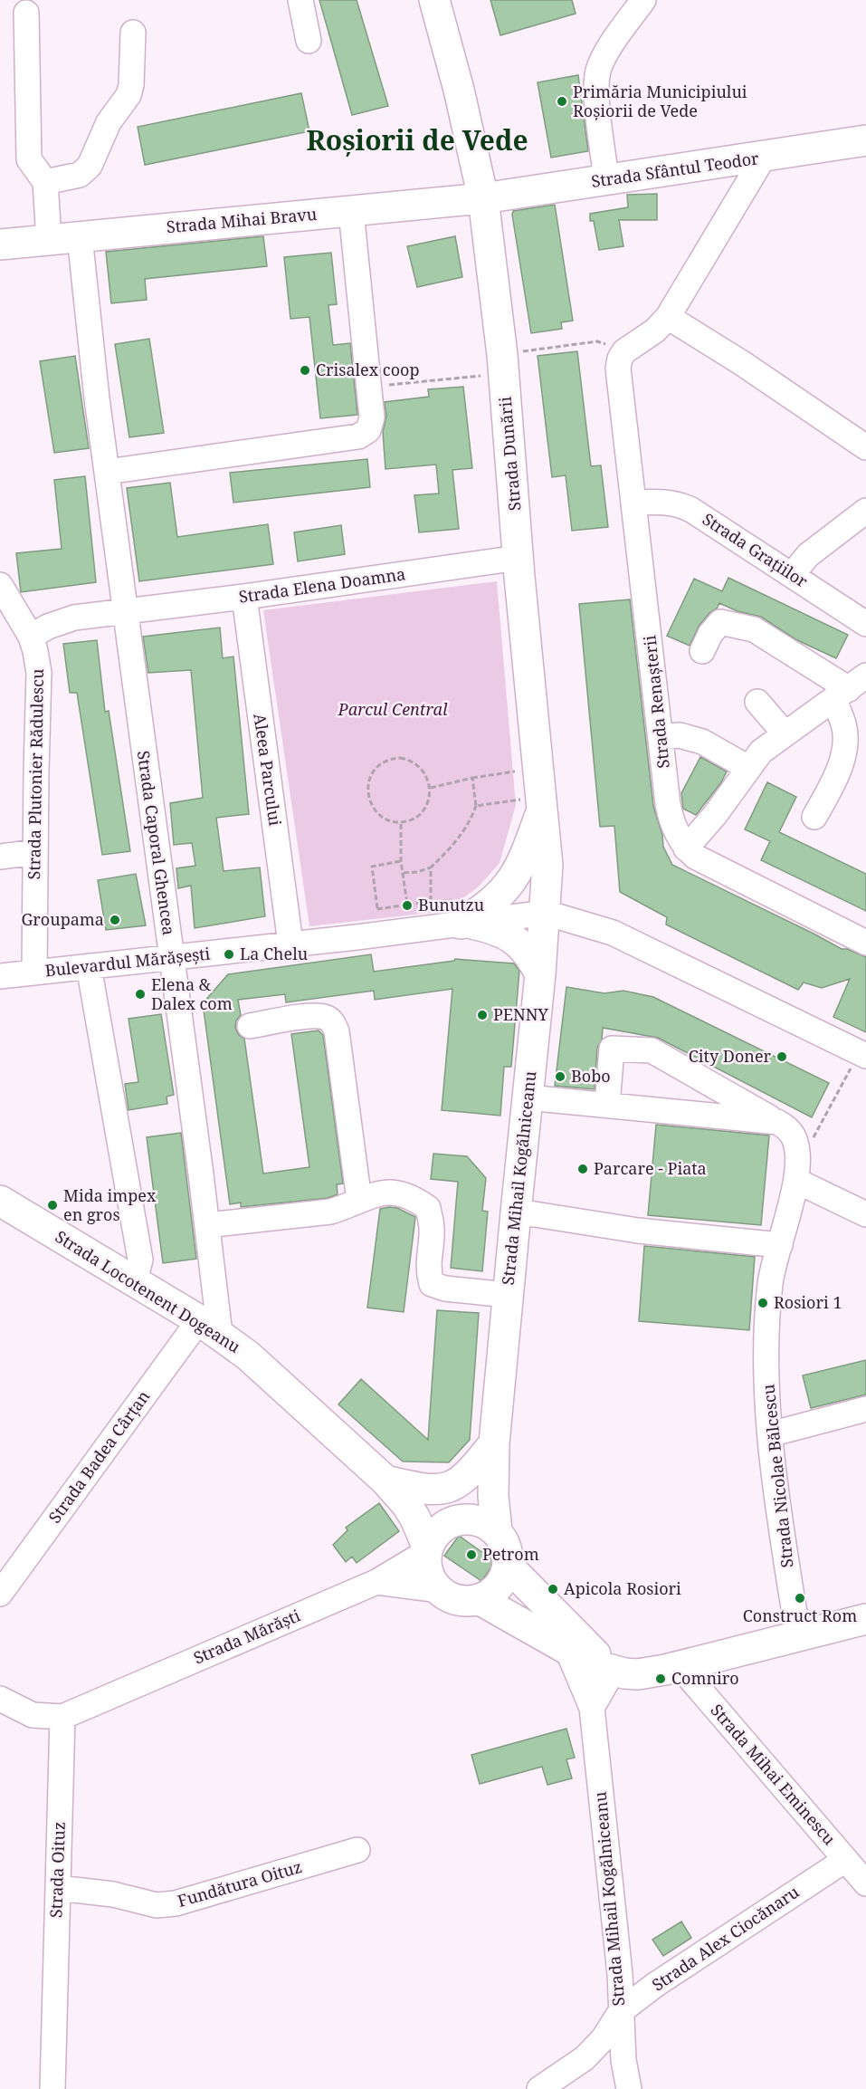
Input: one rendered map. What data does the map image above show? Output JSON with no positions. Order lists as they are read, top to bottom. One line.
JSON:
{"streets":{"main road":["Strada Sfântul Teodor","Strada Mihai Bravu","Strada Dunării","Strada Mihail Kogălniceanu","Strada Locotenent Dogeanu"],"street":["Strada Grațiilor","Strada Elena Doamna","Strada Renașterii","Aleea Parcului","Strada Plutonier Rădulescu","Strada Caporal Ghencea","Bulevardul Mărășești","Strada Badea Cârțan","Strada Nicolae Bălcescu","Strada Mărăști","Strada Mihai Eminescu","Strada Oituz","Fundătura Oituz","Strada Alex Ciocănaru"]},"crossings":[["Strada Sfântul Teodor","Strada Mihai Bravu"],["Strada Sfântul Teodor","Strada Dunării"],["Strada Mihai Bravu","Strada Dunării"],["Strada Dunării","Strada Elena Doamna"],["Strada Dunării","Bulevardul Mărășești"],["Strada Dunării","Strada Mihail Kogălniceanu"],["Strada Grațiilor","Strada Renașterii"],["Strada Elena Doamna","Aleea Parcului"],["Strada Elena Doamna","Strada Plutonier Rădulescu"],["Strada Elena Doamna","Strada Caporal Ghencea"],["Aleea Parcului","Bulevardul Mărășești"],["Strada Plutonier Rădulescu","Bulevardul Mărășești"],["Strada Caporal Ghencea","Bulevardul Mărășești"],["Strada Caporal Ghencea","Strada Locotenent Dogeanu"],["Strada Caporal Ghencea","Strada Badea Cârțan"],["Bulevardul Mărășești","Strada Mihail Kogălniceanu"],["Strada Mihail Kogălniceanu","Strada Locotenent Dogeanu"],["Strada Mihail Kogălniceanu","Strada Mărăști"],["Strada Mihail Kogălniceanu","Strada Alex Ciocănaru"],["Strada Locotenent Dogeanu","Strada Badea Cârțan"],["Strada Locotenent Dogeanu","Strada Mărăști"],["Strada Mărăști","Strada Oituz"],["Strada Mihai Eminescu","Strada Alex Ciocănaru"],["Strada Oituz","Fundătura Oituz"]],"districts":["Roșiorii de Vede"],"parks":["Parcul Central"],"places":["Primăria Municipiului Roșiorii de Vede","Crisalex coop","Bunutzu","Groupama","La Chelu","Elena & Dalex com","PENNY","City Doner","Bobo","Parcare - Piata","Mida impex en gros","Rosiori 1","Petrom","Apicola Rosiori","Construct Rom","Comniro"]}
